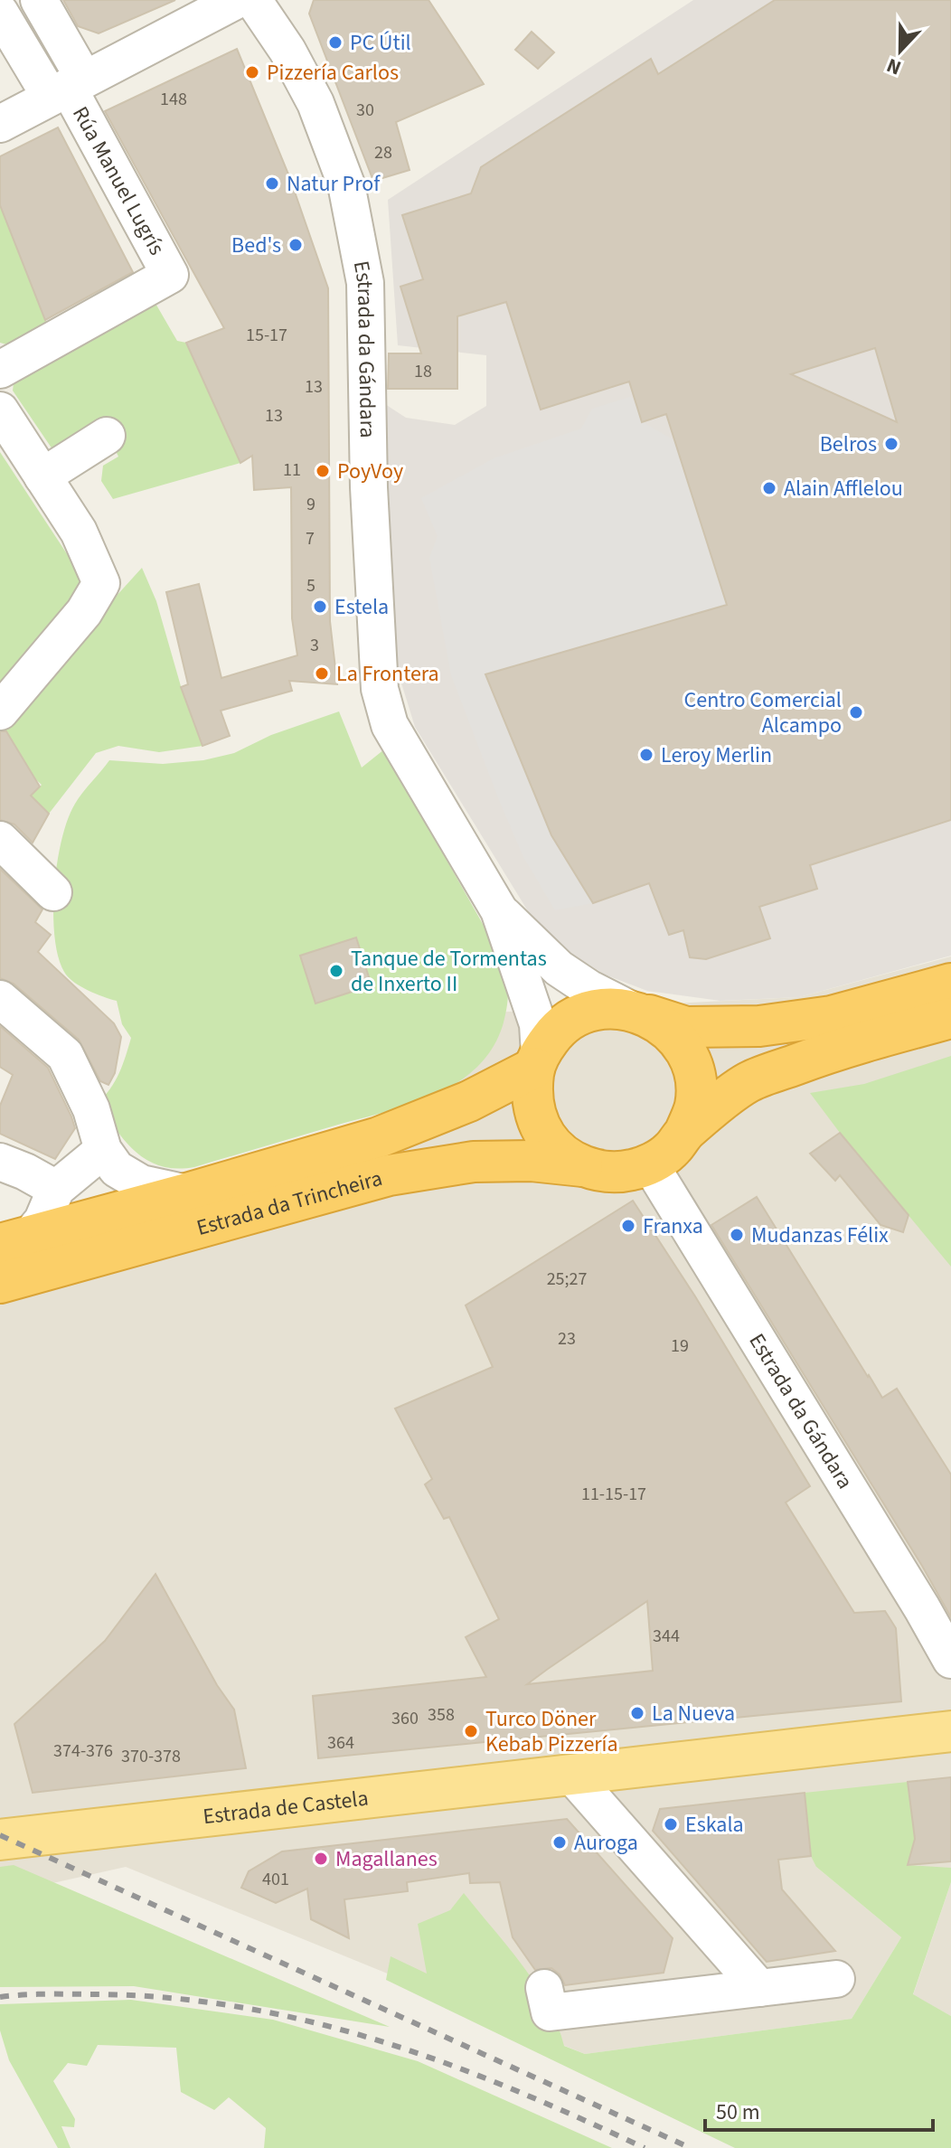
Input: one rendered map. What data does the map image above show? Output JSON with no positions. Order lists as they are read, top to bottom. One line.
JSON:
{"streets":{"highway":["Estrada da Trincheira"],"main road":["Estrada de Castela"],"street":["Rúa Manuel Lugrís","Estrada da Gándara"]},"crossings":[["Estrada da Gándara","Estrada da Trincheira"]],"places":["PC Útil","Pizzería Carlos","Natur Prof","Bed's","Belros","PoyVoy","Alain Afflelou","Estela","La Frontera","Centro Comercial Alcampo","Leroy Merlin","Tanque de Tormentas de Inxerto II","Franxa","Mudanzas Félix","La Nueva","Turco Döner Kebab Pizzería","Eskala","Auroga","Magallanes"],"house_numbers":["148","30","28","15-17","18","13","13","11","9","7","5","3","25;27","23","19","11-15-17","344","358","360","364","374-376","370-378","401"],"scale_bar":"50 m","north":"bottom"}
